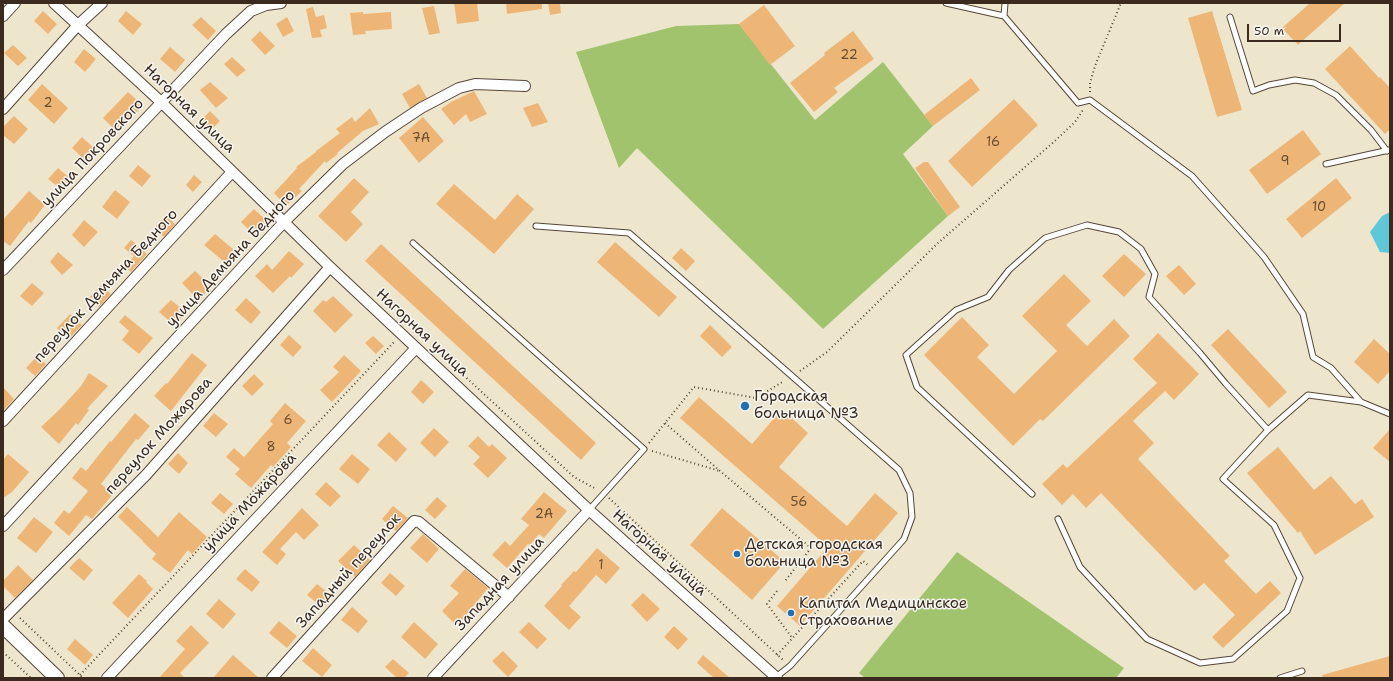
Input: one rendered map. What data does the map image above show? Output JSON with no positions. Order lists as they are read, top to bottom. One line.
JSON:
{"streets":{"street":["Нагорная улица","улица Покровского","улица Демьяна Бедного","переулок Демьяна Бедного","переулок Можарова","улица Можарова","Западный переулок","Западная улица"]},"crossings":[["Нагорная улица","улица Покровского"],["Нагорная улица","улица Демьяна Бедного"],["Нагорная улица","переулок Демьяна Бедного"],["Нагорная улица","переулок Можарова"],["Нагорная улица","улица Можарова"],["Нагорная улица","Западная улица"],["Западный переулок","Западная улица"]],"places":["Городская больница №3","Детская городская больница №3","Капитал Медицинское Страхование"],"house_numbers":["22","2","7А","16","9","10","6","8","56","2А","1"],"scale_bar":"50 m"}
